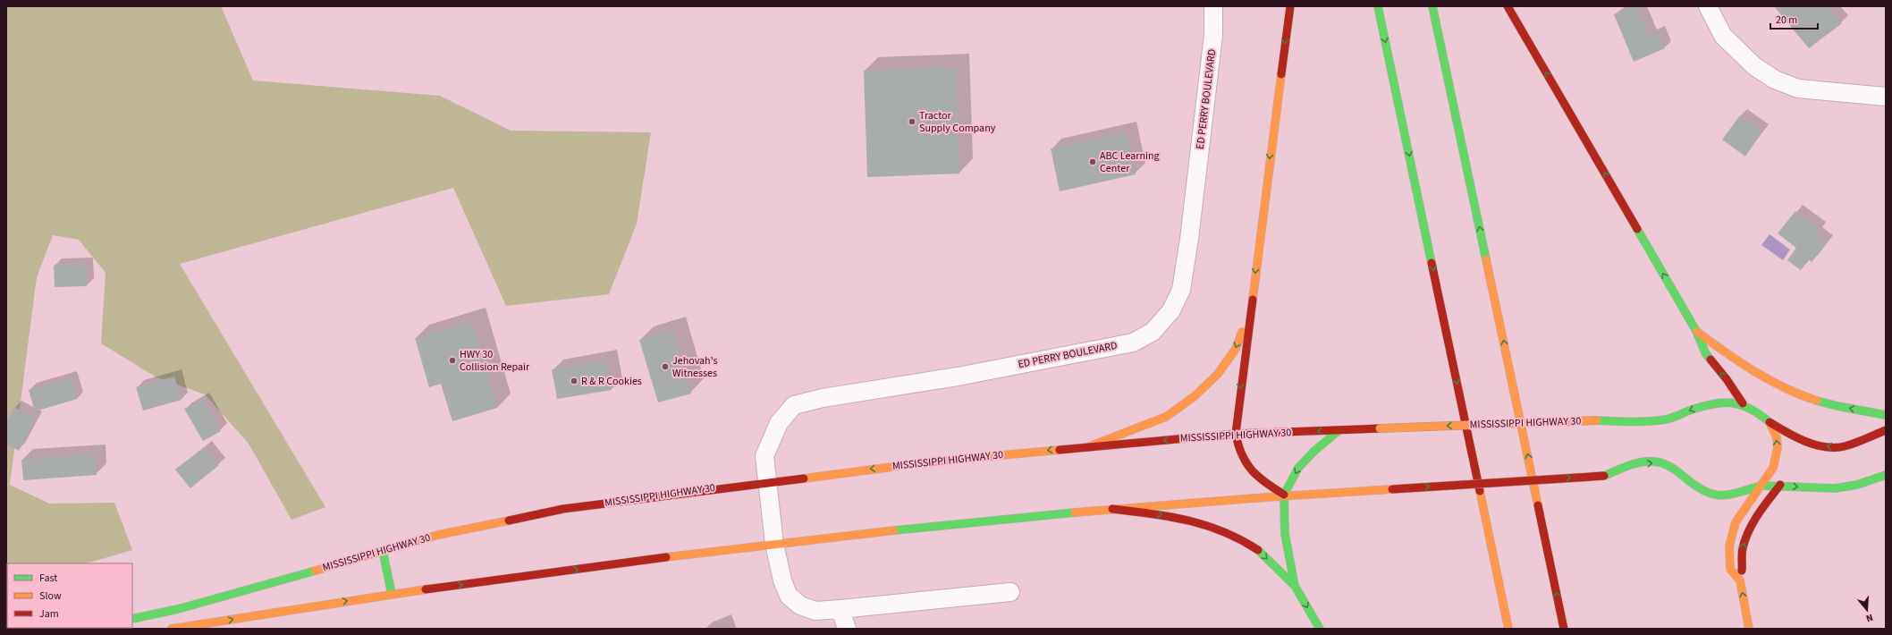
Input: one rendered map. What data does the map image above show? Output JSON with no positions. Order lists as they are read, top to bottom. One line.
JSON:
{"streets":{"main road":["MISSISSIPPI HIGHWAY 30"],"street":["ED PERRY BOULEVARD"]},"crossings":[["ED PERRY BOULEVARD","MISSISSIPPI HIGHWAY 30"]],"places":["Tractor Supply Company","ABC Learning Center","HWY 30 Collision Repair","Jehovah's Witnesses","R & R Cookies"],"legend":["Fast","Slow","Jam"],"scale_bar":"20 m","north":"bottom"}
